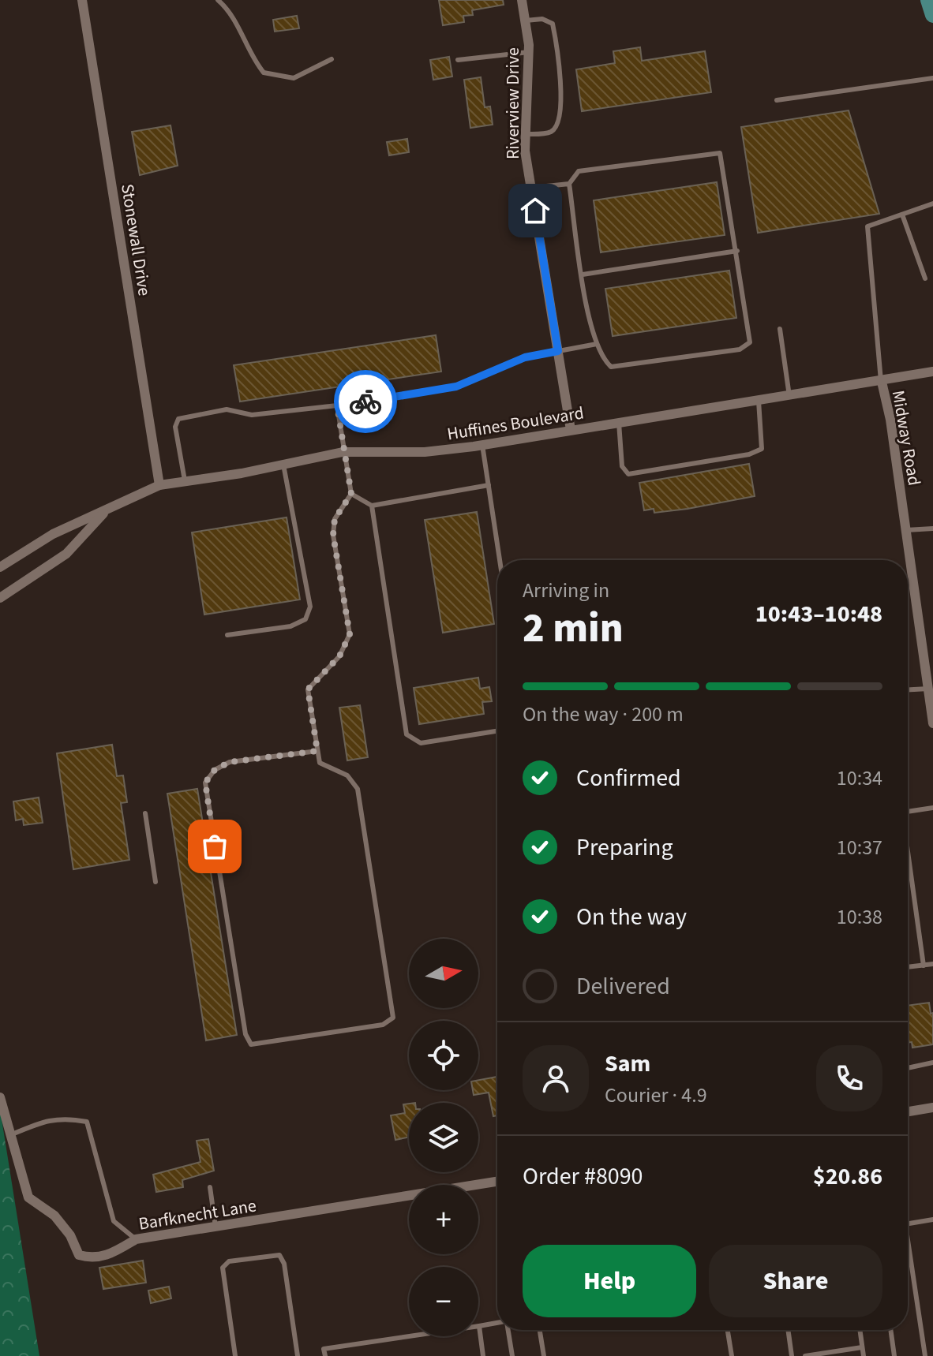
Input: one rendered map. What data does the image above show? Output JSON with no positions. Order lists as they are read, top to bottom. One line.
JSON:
{"streets":{"street":["Riverview Drive","Stonewall Drive","Huffines Boulevard","Midway Road","Barfknecht Lane"]},"crossings":[["Riverview Drive","Huffines Boulevard"],["Stonewall Drive","Huffines Boulevard"],["Huffines Boulevard","Midway Road"]],"north":"right","page":{"heading":["2 min","Arriving in","10:43–10:48"],"panel":["Sam","Courier · 4.9","Order #8090","$20.86"],"bar":"On the way · 200 m","list":[["Confirmed","10:34"],["Preparing","10:37"],["On the way","10:38"],"Delivered"],"map_buttons":["+","−"],"buttons":["Help","Share"]}}
